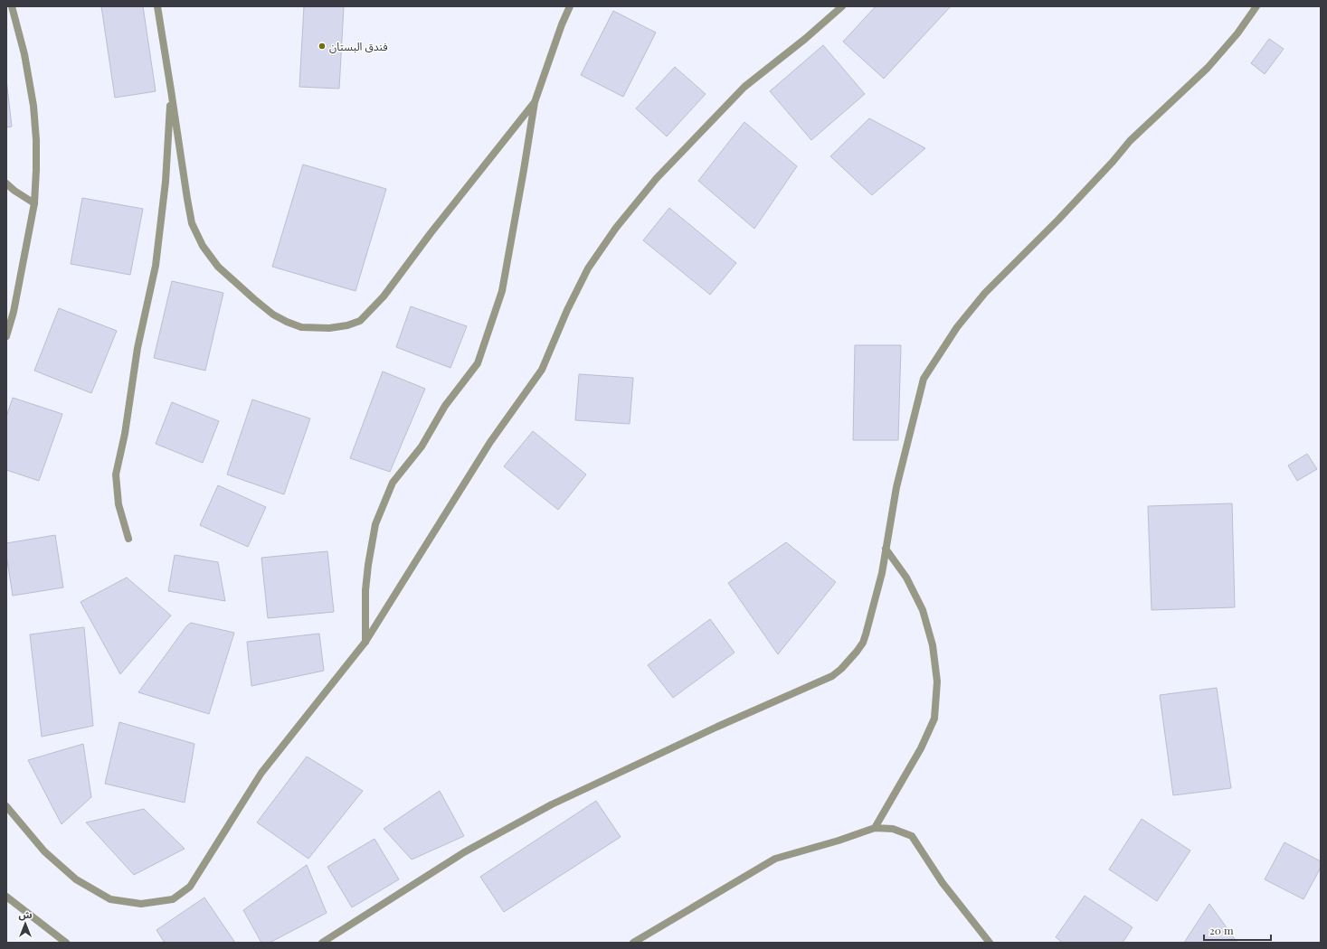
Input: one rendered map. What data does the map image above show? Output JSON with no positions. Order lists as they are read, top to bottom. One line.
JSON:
{"places":["فندق البستان"],"scale_bar":"20 m","north":"top"}
